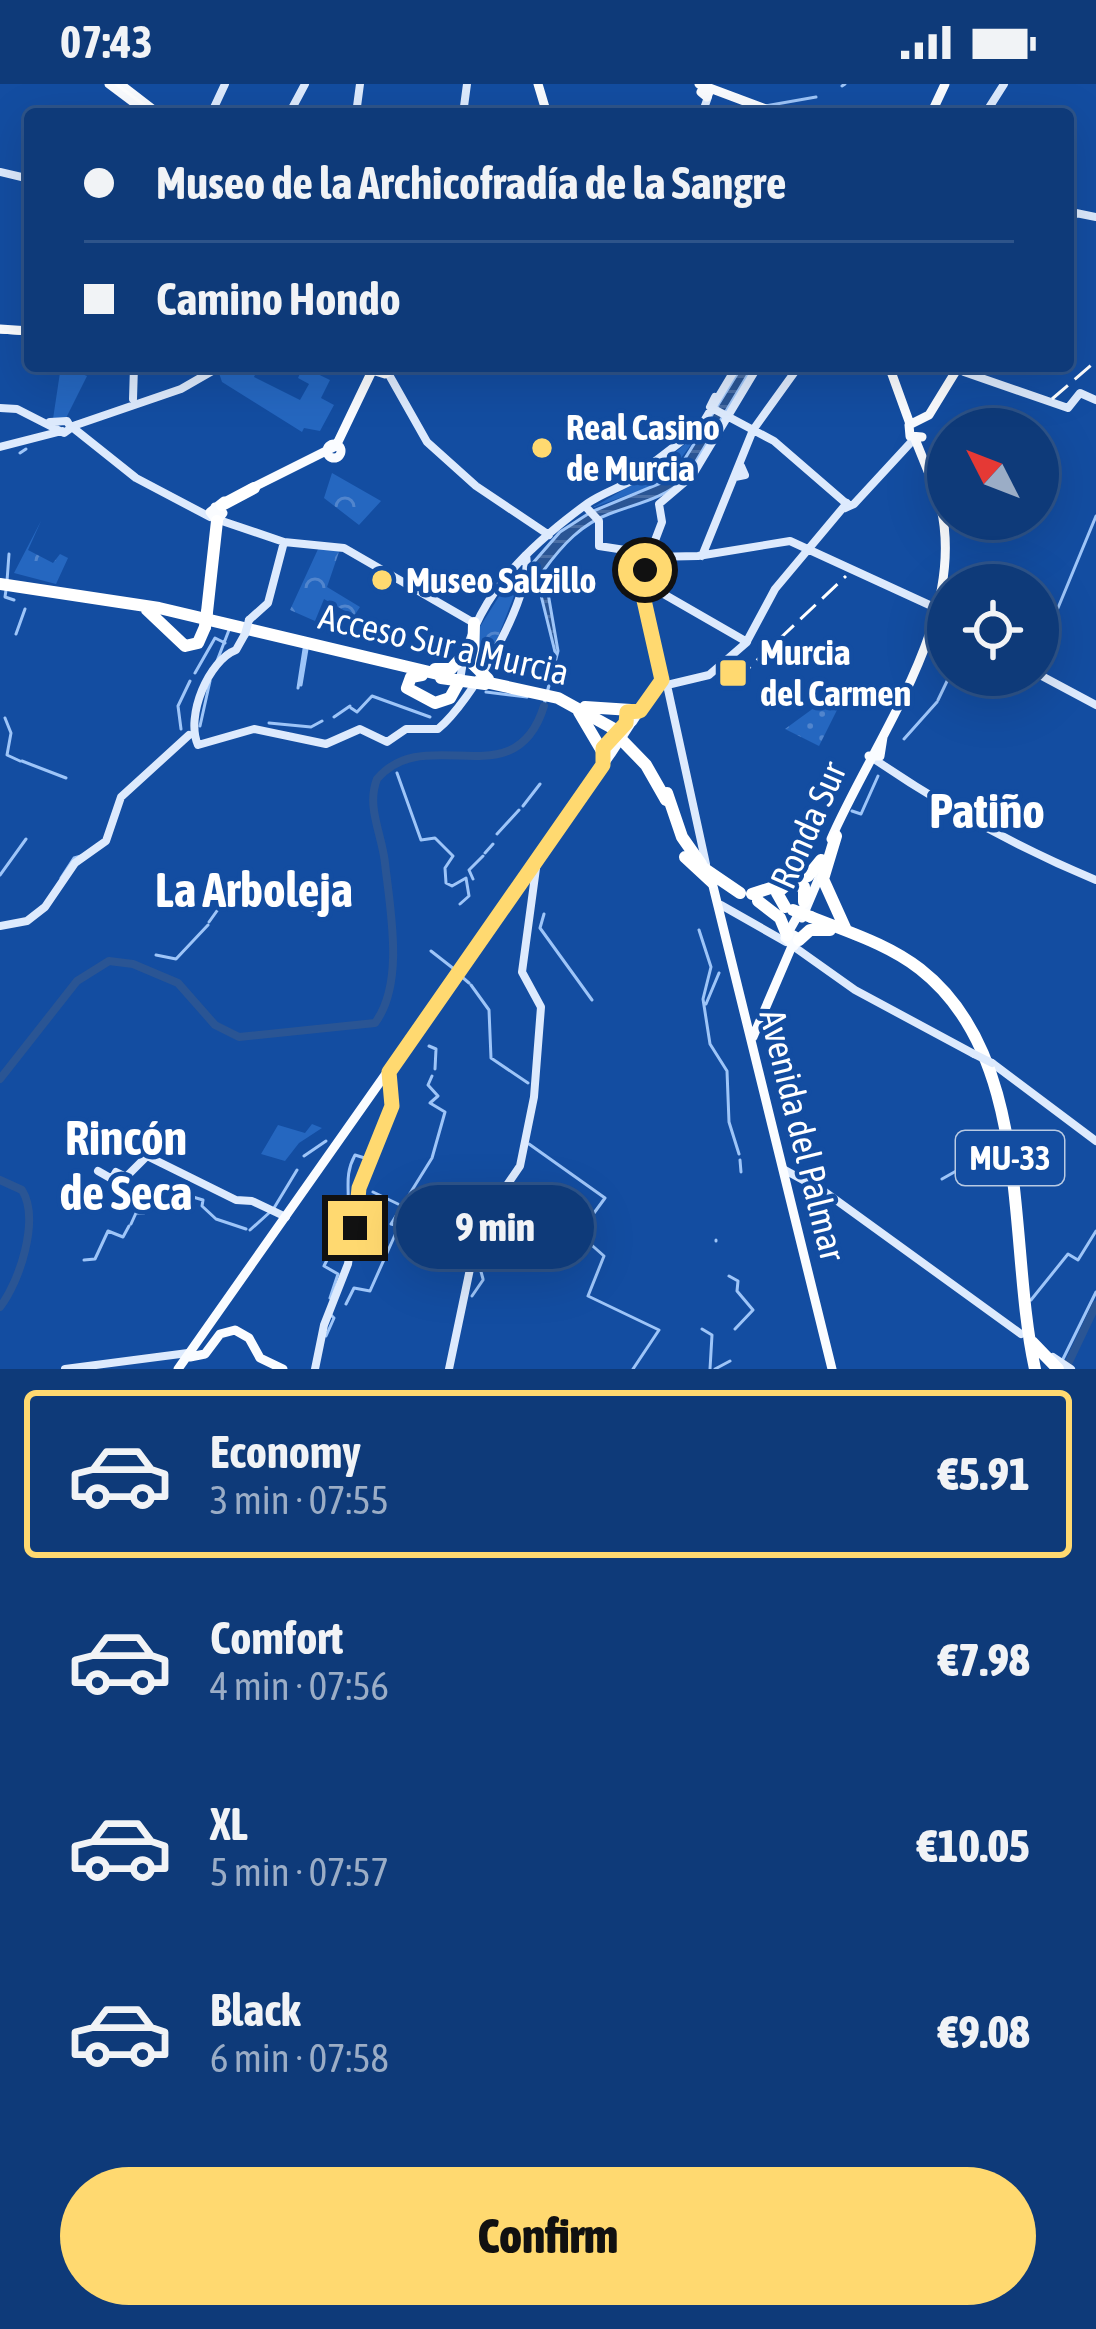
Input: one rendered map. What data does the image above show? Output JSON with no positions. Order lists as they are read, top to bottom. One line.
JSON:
{"streets":{"highway":["Acceso Sur a Murcia","MU-33"],"main road":["Ronda Sur","Avenida del Palmar"]},"crossings":[["Acceso Sur a Murcia","Avenida del Palmar"],["Acceso Sur a Murcia","MU-33"],["Ronda Sur","Avenida del Palmar"],["Ronda Sur","MU-33"],["Avenida del Palmar","MU-33"]],"districts":["Patiño","La Arboleja","Rincón de Seca"],"places":{"other":["Real Casino de Murcia","Museo Salzillo"],"transit":["Murcia del Carmen"]},"north":"top left","page":{"status":"07:43","banner":["Museo de la Archicofradía de la Sangre","Camino Hondo"],"bubble":"9 min","list":[{"name":"Economy","note":"3 min · 07:55","value":"€5.91"},{"name":"Comfort","note":"4 min · 07:56","value":"€7.98"},{"name":"XL","note":"5 min · 07:57","value":"€10.05"},{"name":"Black","note":"6 min · 07:58","value":"€9.08"}],"buttons":"Confirm"}}
